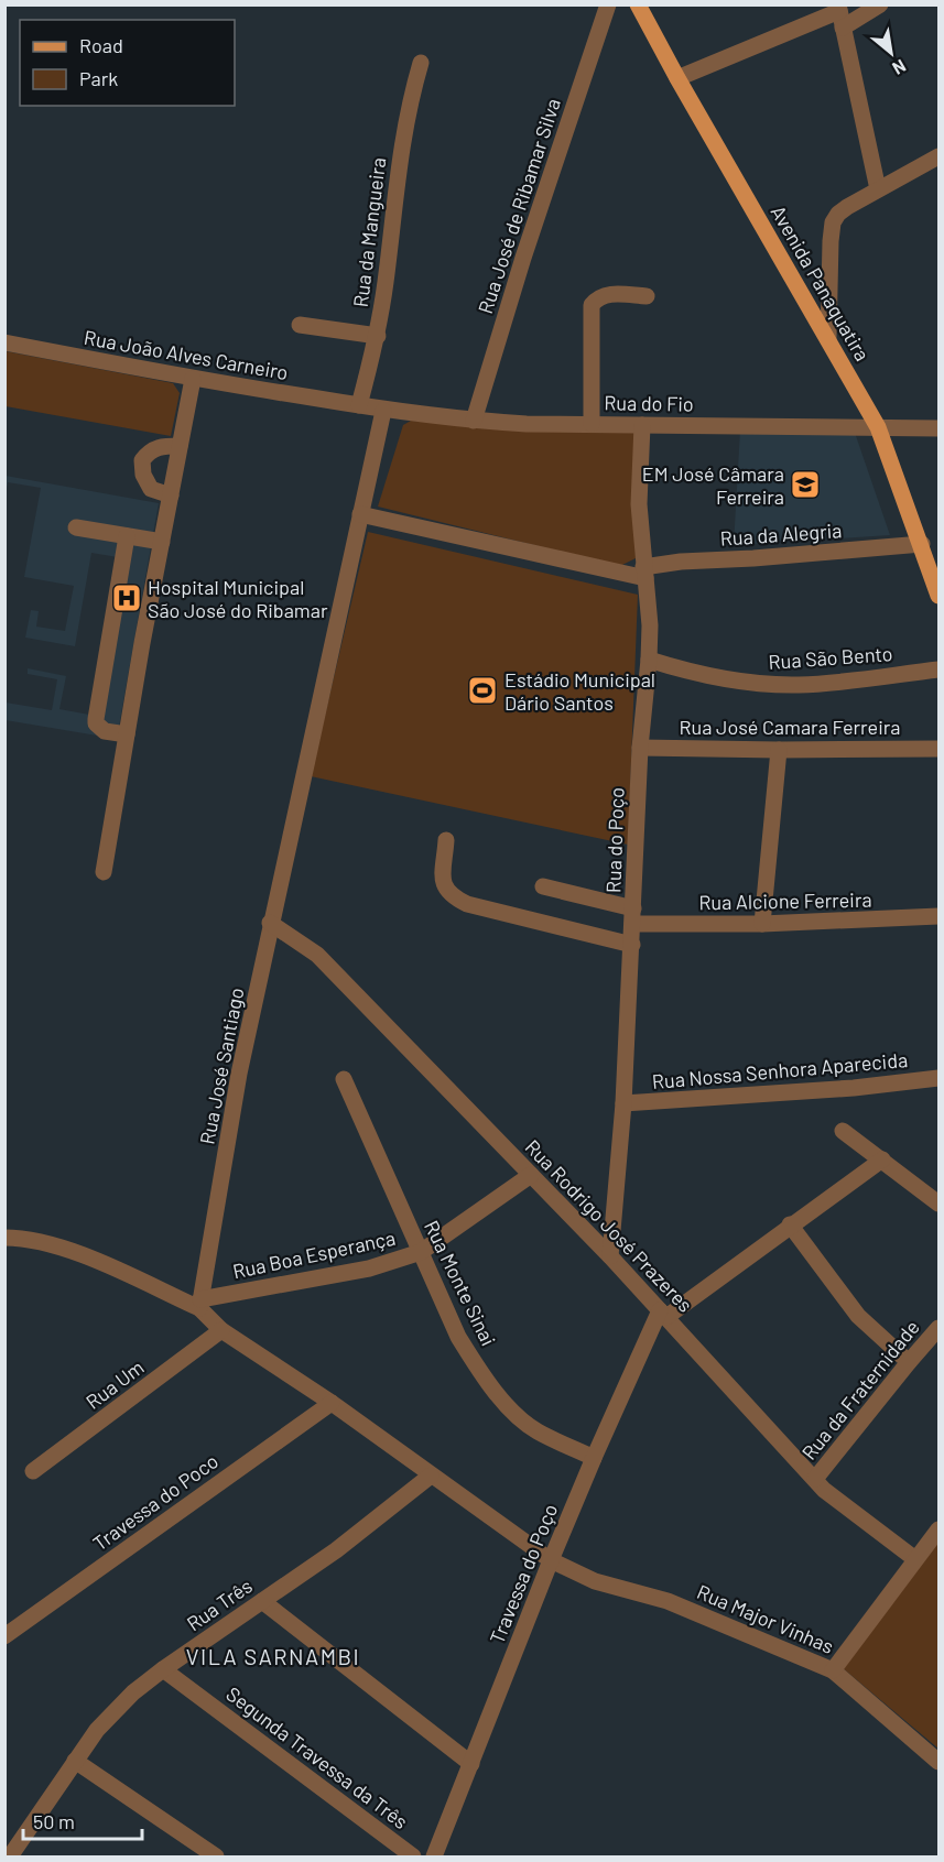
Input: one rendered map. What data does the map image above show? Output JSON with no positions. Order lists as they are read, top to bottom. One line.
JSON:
{"streets":{"main road":["Avenida Panaquatira"],"street":["Rua José de Ribamar Silva","Rua da Mangueira","Rua João Alves Carneiro","Rua do Fio","Rua da Alegria","Rua São Bento","Rua José Camara Ferreira","Rua do Poço","Rua Alcione Ferreira","Rua José Santiago","Rua Nossa Senhora Aparecida","Rua Rodrigo José Prazeres","Rua Boa Esperança","Rua Monte Sinai","Rua Um","Rua da Fraternidade","Travessa do Poco","Travessa do Poço","Rua Três","Rua Major Vinhas","Segunda Travessa da Três"]},"crossings":[["Rua José de Ribamar Silva","Rua do Fio"],["Rua da Mangueira","Rua João Alves Carneiro"],["Rua da Mangueira","Rua do Fio"],["Avenida Panaquatira","Rua do Fio"],["Avenida Panaquatira","Rua da Alegria"],["Rua João Alves Carneiro","Rua do Fio"],["Rua do Fio","Rua do Poço"],["Rua do Fio","Rua José Santiago"],["Rua da Alegria","Rua do Poço"],["Rua São Bento","Rua do Poço"],["Rua José Camara Ferreira","Rua do Poço"],["Rua do Poço","Rua Alcione Ferreira"],["Rua do Poço","Rua Nossa Senhora Aparecida"],["Rua do Poço","Rua Rodrigo José Prazeres"],["Rua José Santiago","Rua Rodrigo José Prazeres"],["Rua José Santiago","Rua Boa Esperança"],["Rua Rodrigo José Prazeres","Rua Boa Esperança"],["Rua Rodrigo José Prazeres","Rua da Fraternidade"],["Rua Rodrigo José Prazeres","Travessa do Poço"],["Rua Boa Esperança","Rua Monte Sinai"],["Rua Monte Sinai","Travessa do Poço"],["Travessa do Poço","Rua Major Vinhas"],["Rua Três","Segunda Travessa da Três"]],"districts":["VILA SARNAMBI"],"places":{"school or university":["EM José Câmara Ferreira"],"hospital":["Hospital Municipal São José do Ribamar"],"sports":["Estádio Municipal Dário Santos"]},"legend":["Road","Park"],"scale_bar":"50 m","north":"bottom right"}
